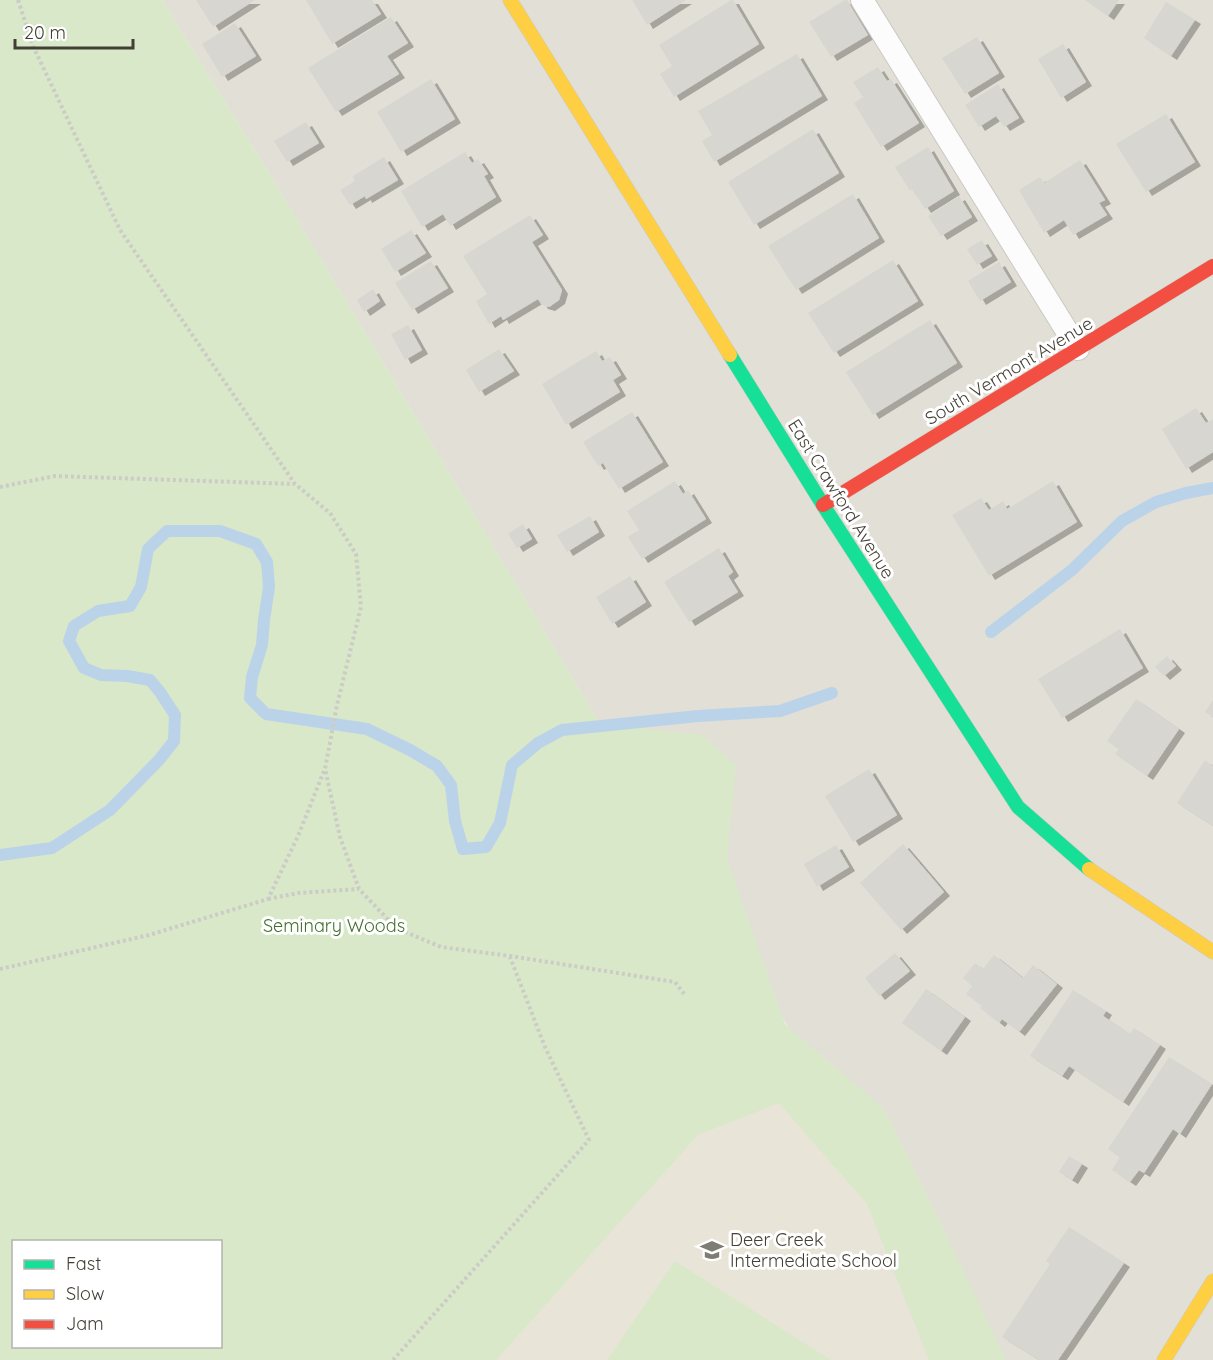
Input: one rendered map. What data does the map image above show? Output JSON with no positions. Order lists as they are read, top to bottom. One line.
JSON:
{"streets":{"street":["South Vermont Avenue","East Crawford Avenue"]},"crossings":[["South Vermont Avenue","East Crawford Avenue"]],"parks":["Seminary Woods"],"places":{"school or university":["Deer Creek Intermediate School"]},"legend":["Fast","Slow","Jam"],"scale_bar":"20 m"}
